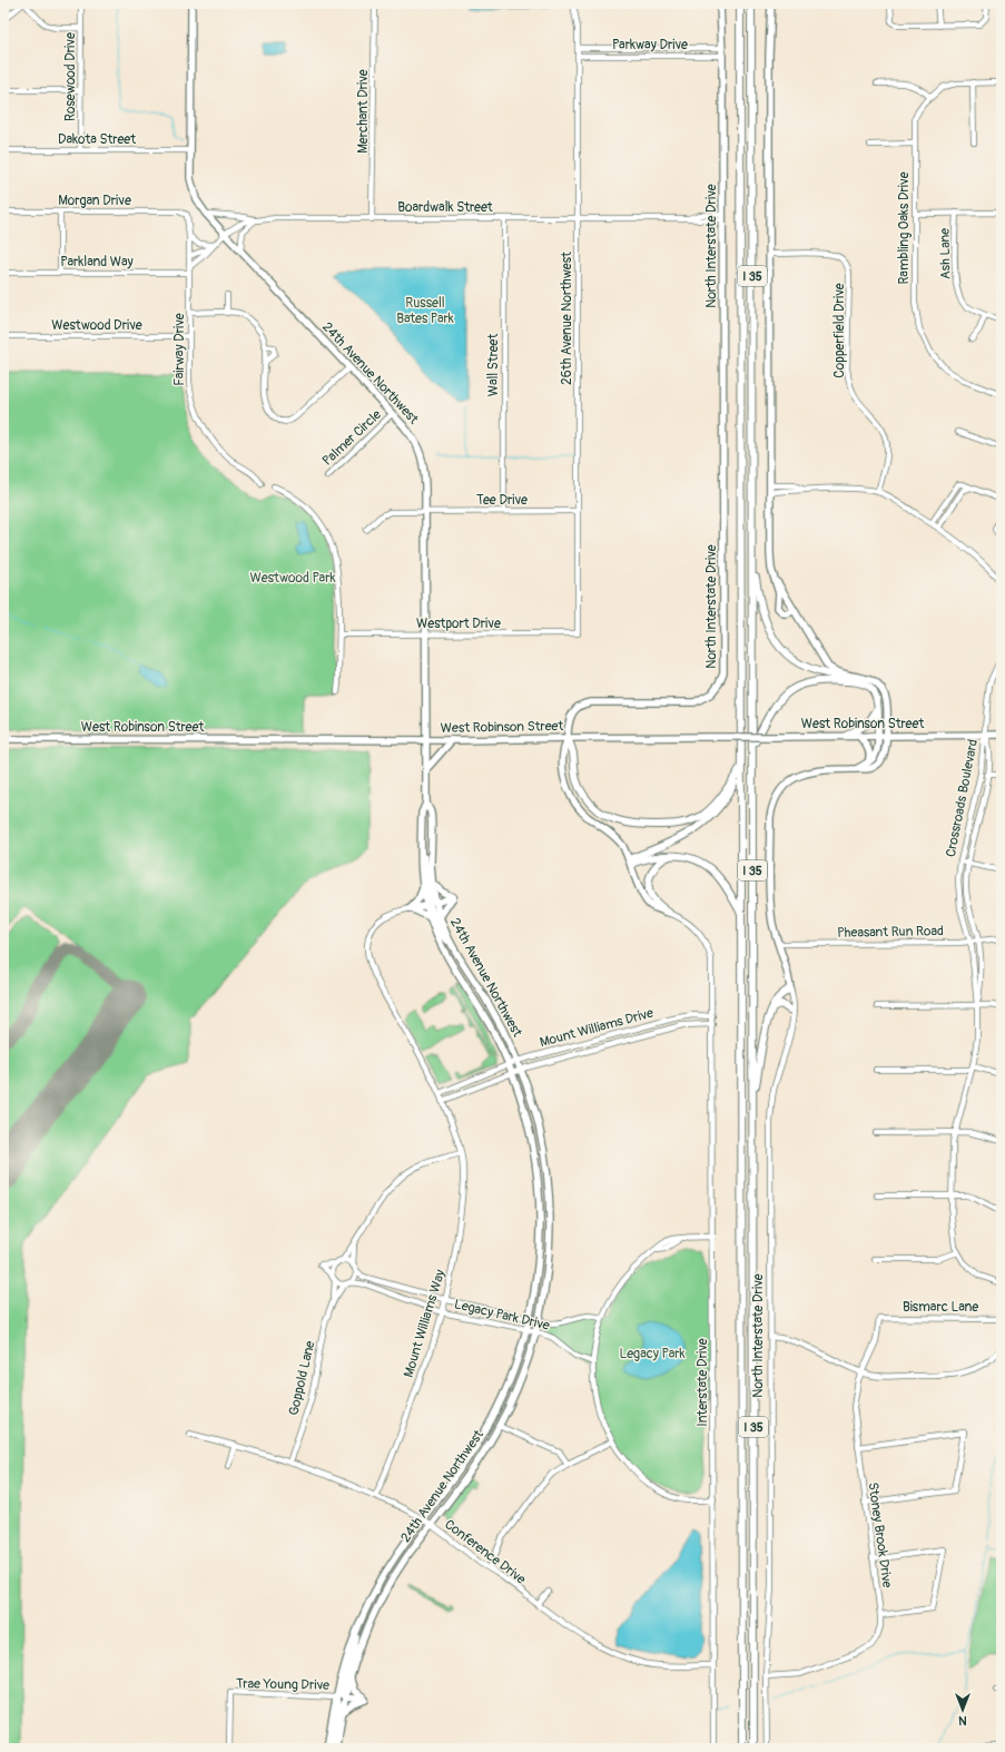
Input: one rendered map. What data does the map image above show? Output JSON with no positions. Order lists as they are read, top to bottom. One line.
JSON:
{"streets":{"highway":["I 35"],"main road":["North Interstate Drive","24th Avenue Northwest","West Robinson Street"],"street":["Parkway Drive","Rosewood Drive","Merchant Drive","Dakota Street","Morgan Drive","Boardwalk Street","Rambling Oaks Drive","Ash Lane","Parkland Way","26th Avenue Northwest","Westwood Drive","Copperfield Drive","Fairway Drive","Wall Street","Palmer Circle","Tee Drive","Westport Drive","Crossroads Boulevard","Pheasant Run Road","Mount Williams Drive","Bismarc Lane","Legacy Park Drive","Mount Williams Way","Goppold Lane","Interstate Drive","Stoney Brook Drive","Conference Drive","Trae Young Drive"]},"crossings":[["Parkway Drive","North Interstate Drive"],["Parkway Drive","26th Avenue Northwest"],["Rosewood Drive","Dakota Street"],["Merchant Drive","Boardwalk Street"],["Dakota Street","24th Avenue Northwest"],["Morgan Drive","Fairway Drive"],["Boardwalk Street","North Interstate Drive"],["Boardwalk Street","Parkland Way"],["Boardwalk Street","26th Avenue Northwest"],["Boardwalk Street","Fairway Drive"],["Boardwalk Street","Wall Street"],["Boardwalk Street","24th Avenue Northwest"],["North Interstate Drive","Copperfield Drive"],["North Interstate Drive","West Robinson Street"],["North Interstate Drive","Pheasant Run Road"],["North Interstate Drive","Mount Williams Drive"],["North Interstate Drive","Interstate Drive"],["North Interstate Drive","Stoney Brook Drive"],["Parkland Way","Fairway Drive"],["26th Avenue Northwest","Tee Drive"],["26th Avenue Northwest","Westport Drive"],["Westwood Drive","Fairway Drive"],["Wall Street","Tee Drive"],["24th Avenue Northwest","Palmer Circle"],["24th Avenue Northwest","Tee Drive"],["24th Avenue Northwest","Westport Drive"],["24th Avenue Northwest","West Robinson Street"],["24th Avenue Northwest","Mount Williams Drive"],["24th Avenue Northwest","Legacy Park Drive"],["24th Avenue Northwest","Conference Drive"],["24th Avenue Northwest","Trae Young Drive"],["West Robinson Street","Crossroads Boulevard"],["Crossroads Boulevard","Pheasant Run Road"],["Mount Williams Drive","Mount Williams Way"],["Mount Williams Drive","Interstate Drive"],["Bismarc Lane","Stoney Brook Drive"],["Legacy Park Drive","Mount Williams Way"],["Legacy Park Drive","Goppold Lane"],["Mount Williams Way","Conference Drive"],["Goppold Lane","Conference Drive"],["Interstate Drive","Conference Drive"]],"parks":["Russell Bates Park","Westwood Park","Legacy Park"],"north":"bottom"}
